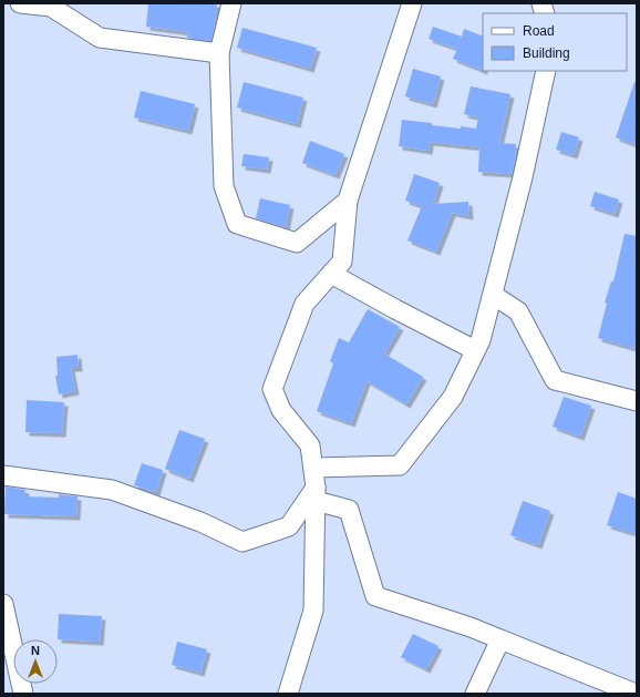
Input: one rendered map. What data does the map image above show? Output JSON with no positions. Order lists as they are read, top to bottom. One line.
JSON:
{"legend":["Road","Building"],"north":"top"}
